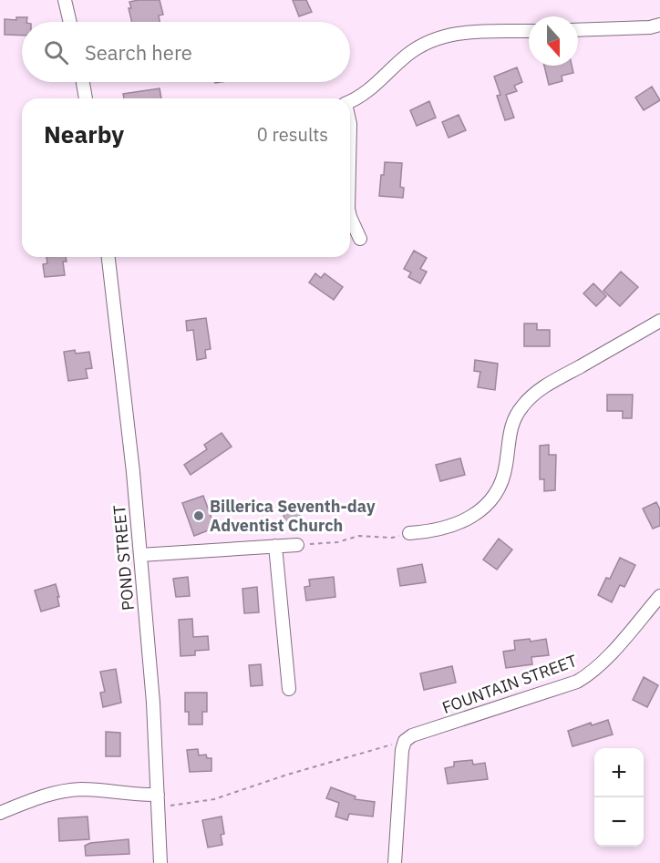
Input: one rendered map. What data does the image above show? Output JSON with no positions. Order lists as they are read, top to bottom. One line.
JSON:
{"streets":{"street":["POND STREET","FOUNTAIN STREET"]},"places":["Billerica Seventh-day Adventist Church"],"north":"bottom","page":{"search":"Search here","heading":["Nearby","0 results"],"map_buttons":["+","−"]}}
